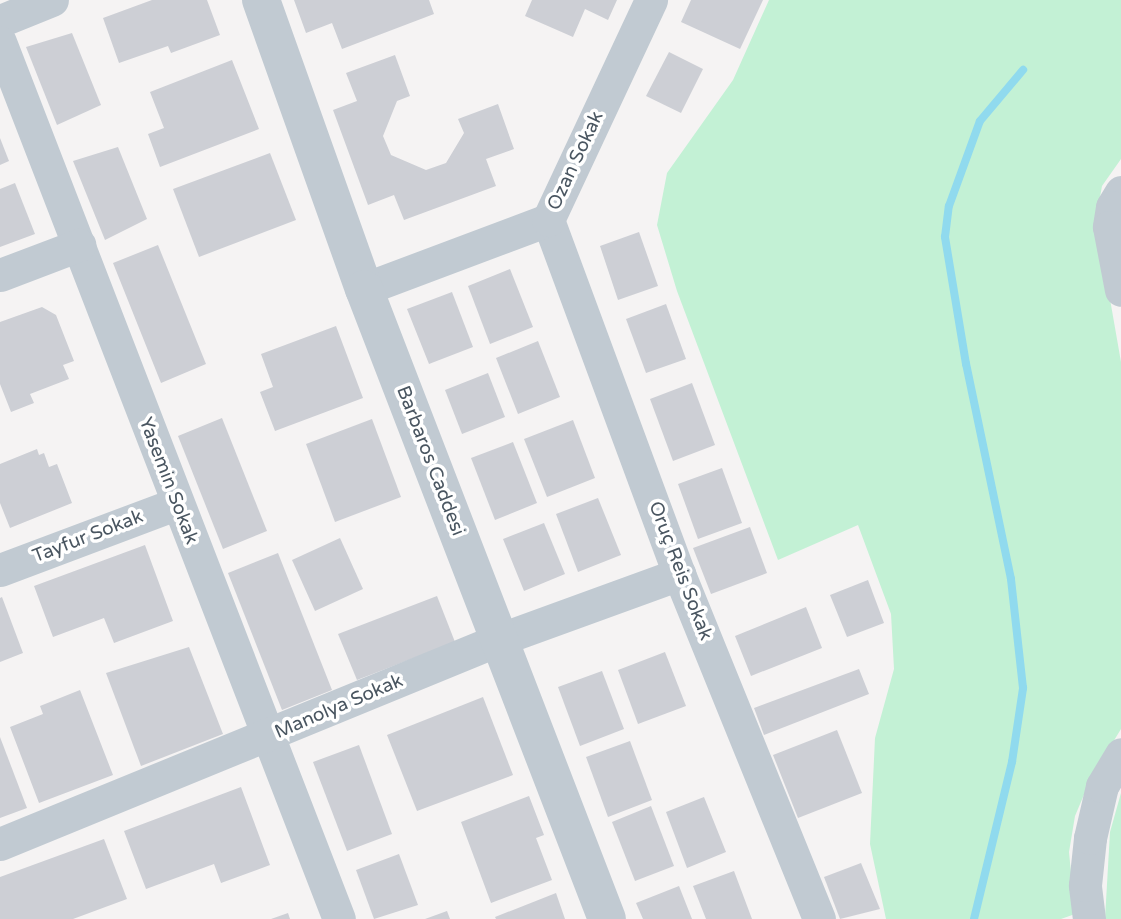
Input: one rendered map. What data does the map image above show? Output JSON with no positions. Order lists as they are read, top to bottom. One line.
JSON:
{"streets":{"street":["Ozan Sokak","Barbaros Caddesi","Yasemin Sokak","Tayfur Sokak","Oruç Reis Sokak","Manolya Sokak"]},"crossings":[["Ozan Sokak","Barbaros Caddesi"],["Ozan Sokak","Oruç Reis Sokak"],["Barbaros Caddesi","Manolya Sokak"],["Yasemin Sokak","Tayfur Sokak"],["Yasemin Sokak","Manolya Sokak"],["Oruç Reis Sokak","Manolya Sokak"]]}
